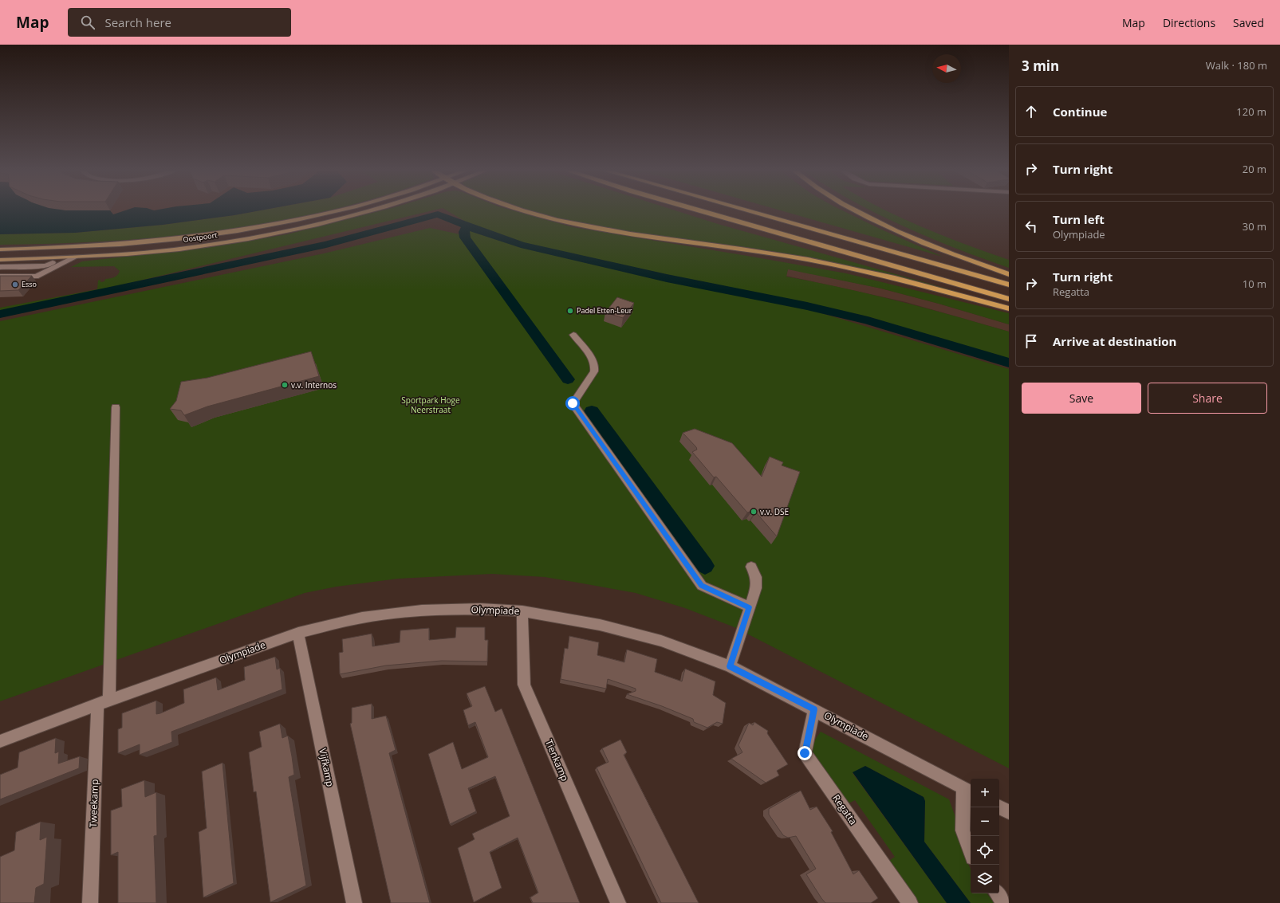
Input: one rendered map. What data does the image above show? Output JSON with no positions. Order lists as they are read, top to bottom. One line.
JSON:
{"streets":{"main road":["Oostpoort"],"street":["Olympiade","Tienkamp","Vijfkamp","Tweekamp","Regatta"]},"crossings":[["Olympiade","Tienkamp"],["Olympiade","Vijfkamp"],["Olympiade","Tweekamp"],["Olympiade","Regatta"]],"parks":["Sportpark Hoge Neerstraat"],"places":["Esso","Padel Etten-Leur","v.v. Internos","v.v. DSE"],"north":"left","page":{"header":"Map","search":"Search here","nav":["Map","Directions","Saved"],"heading":["3 min","Walk · 180 m"],"list":[["Continue","120 m"],["Turn right","20 m"],["Turn left","Olympiade","30 m"],["Turn right","Regatta","10 m"],"Arrive at destination"],"buttons":["Save","Share"],"map_buttons":["+","−"]}}
